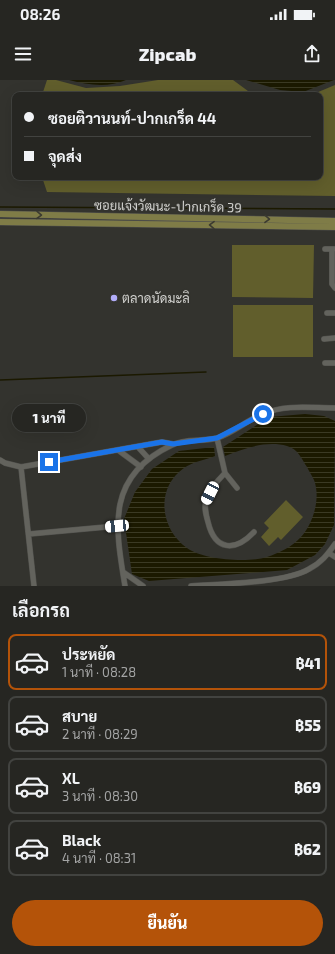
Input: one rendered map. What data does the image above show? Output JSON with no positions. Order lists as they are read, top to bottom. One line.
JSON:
{"streets":{"main road":["ซอยแจ้งวัฒนะ-ปากเกร็ด 39"]},"places":["ตลาดนัดมะลิ"],"page":{"status":"08:26","header":"Zipcab","banner":["ซอยติวานนท์-ปากเกร็ด 44","จุดส่ง"],"bubble":"1 นาที","heading":"เลือกรถ","list":[{"name":"ประหยัด","note":"1 นาที · 08:28","value":"฿41"},{"name":"สบาย","note":"2 นาที · 08:29","value":"฿55"},{"name":"XL","note":"3 นาที · 08:30","value":"฿69"},{"name":"Black","note":"4 นาที · 08:31","value":"฿62"}],"buttons":"ยืนยัน"}}
